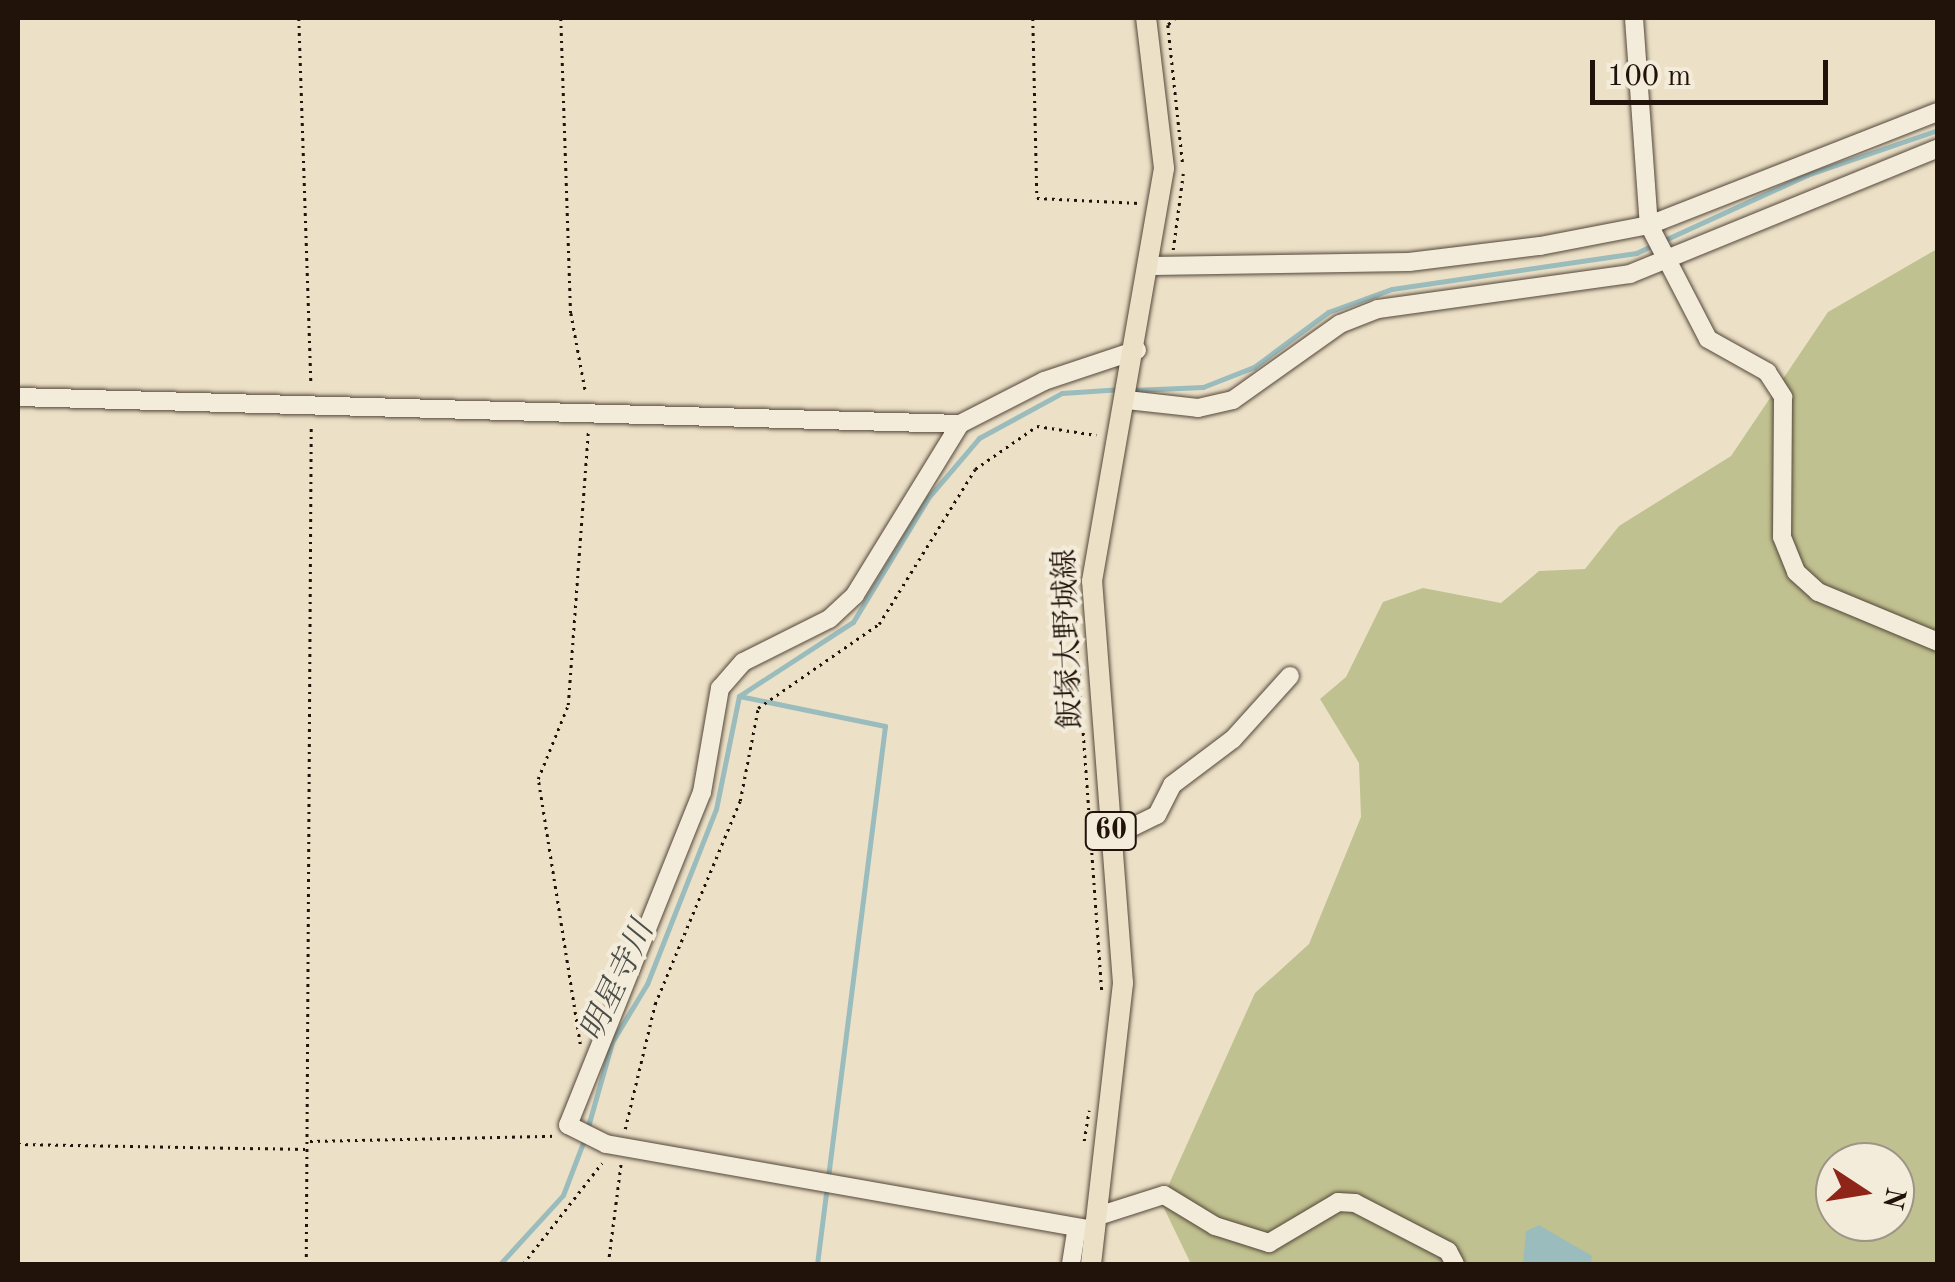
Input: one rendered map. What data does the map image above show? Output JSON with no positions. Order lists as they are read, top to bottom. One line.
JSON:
{"streets":{"main road":["飯塚大野城線","60"]},"water":["明星寺川"],"scale_bar":"100 m","north":"right"}
